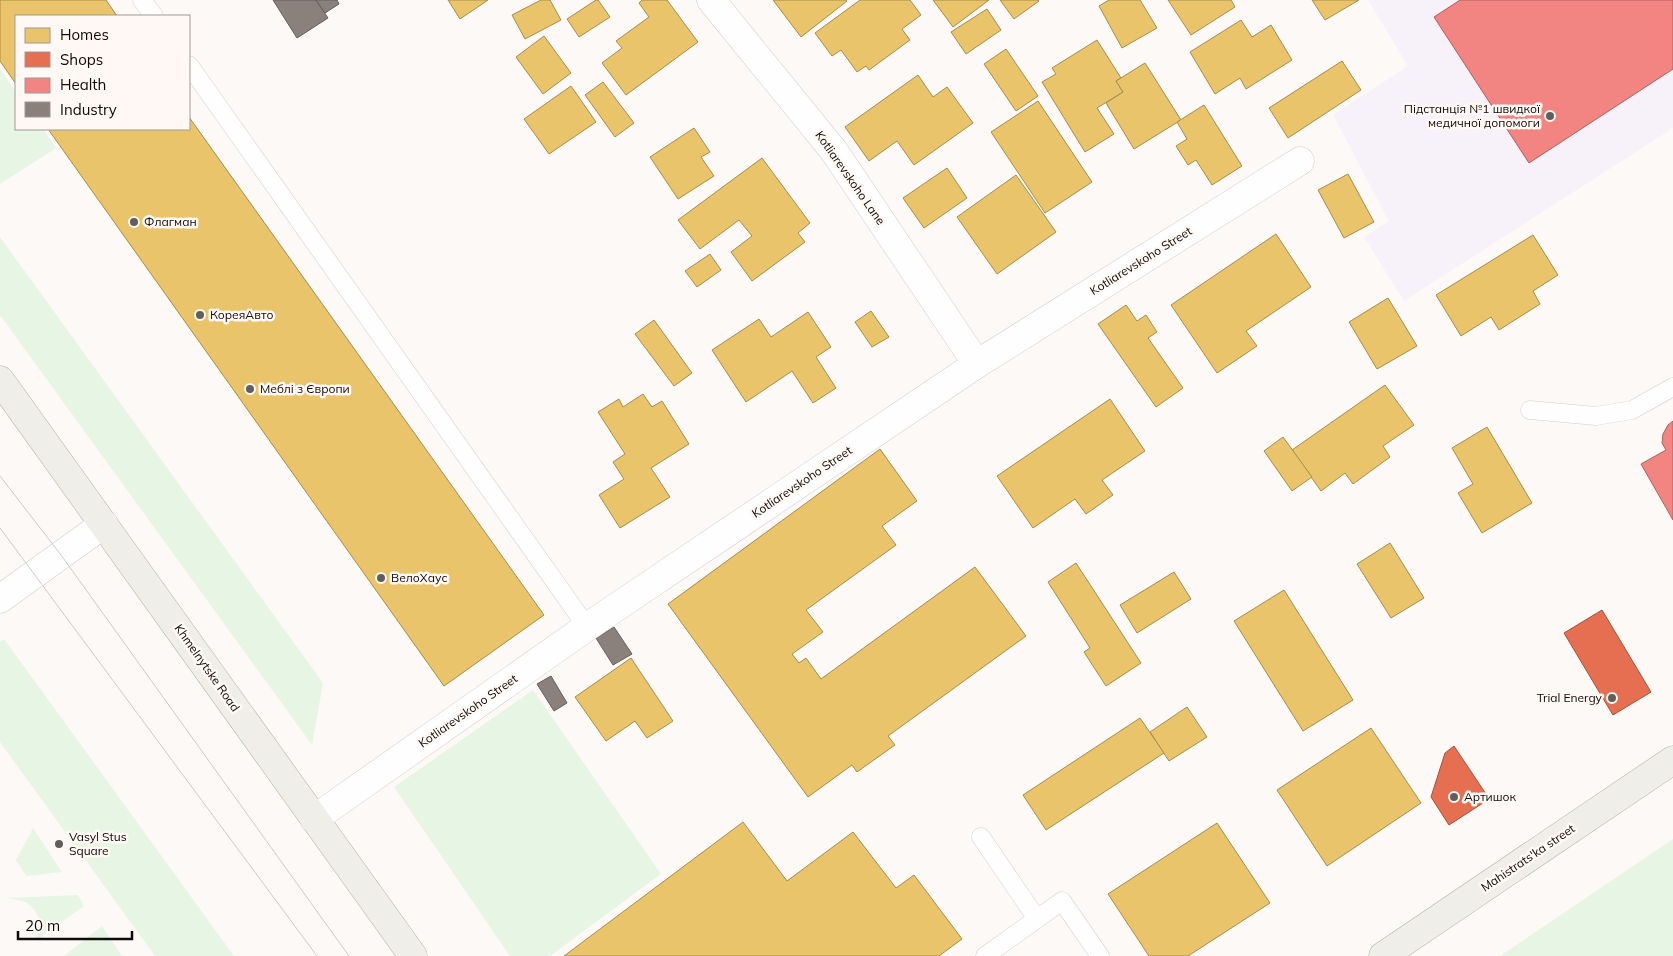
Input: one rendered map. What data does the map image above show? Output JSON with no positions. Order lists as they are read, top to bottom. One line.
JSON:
{"streets":{"main road":["Khmelnytske Road","Mahistrats'ka street"],"street":["Kotliarevskoho Lane","Kotliarevskoho Street"]},"crossings":[["Kotliarevskoho Lane","Kotliarevskoho Street"],["Kotliarevskoho Street","Khmelnytske Road"]],"places":["Підстанція №1 швидкої медичної допомоги","Флагман","КореяАвто","Меблі з Європи","ВелоХаус","Trial Energy","Артишок","Vasyl Stus Square"],"legend":["Homes","Shops","Health","Industry"],"scale_bar":"20 m"}
